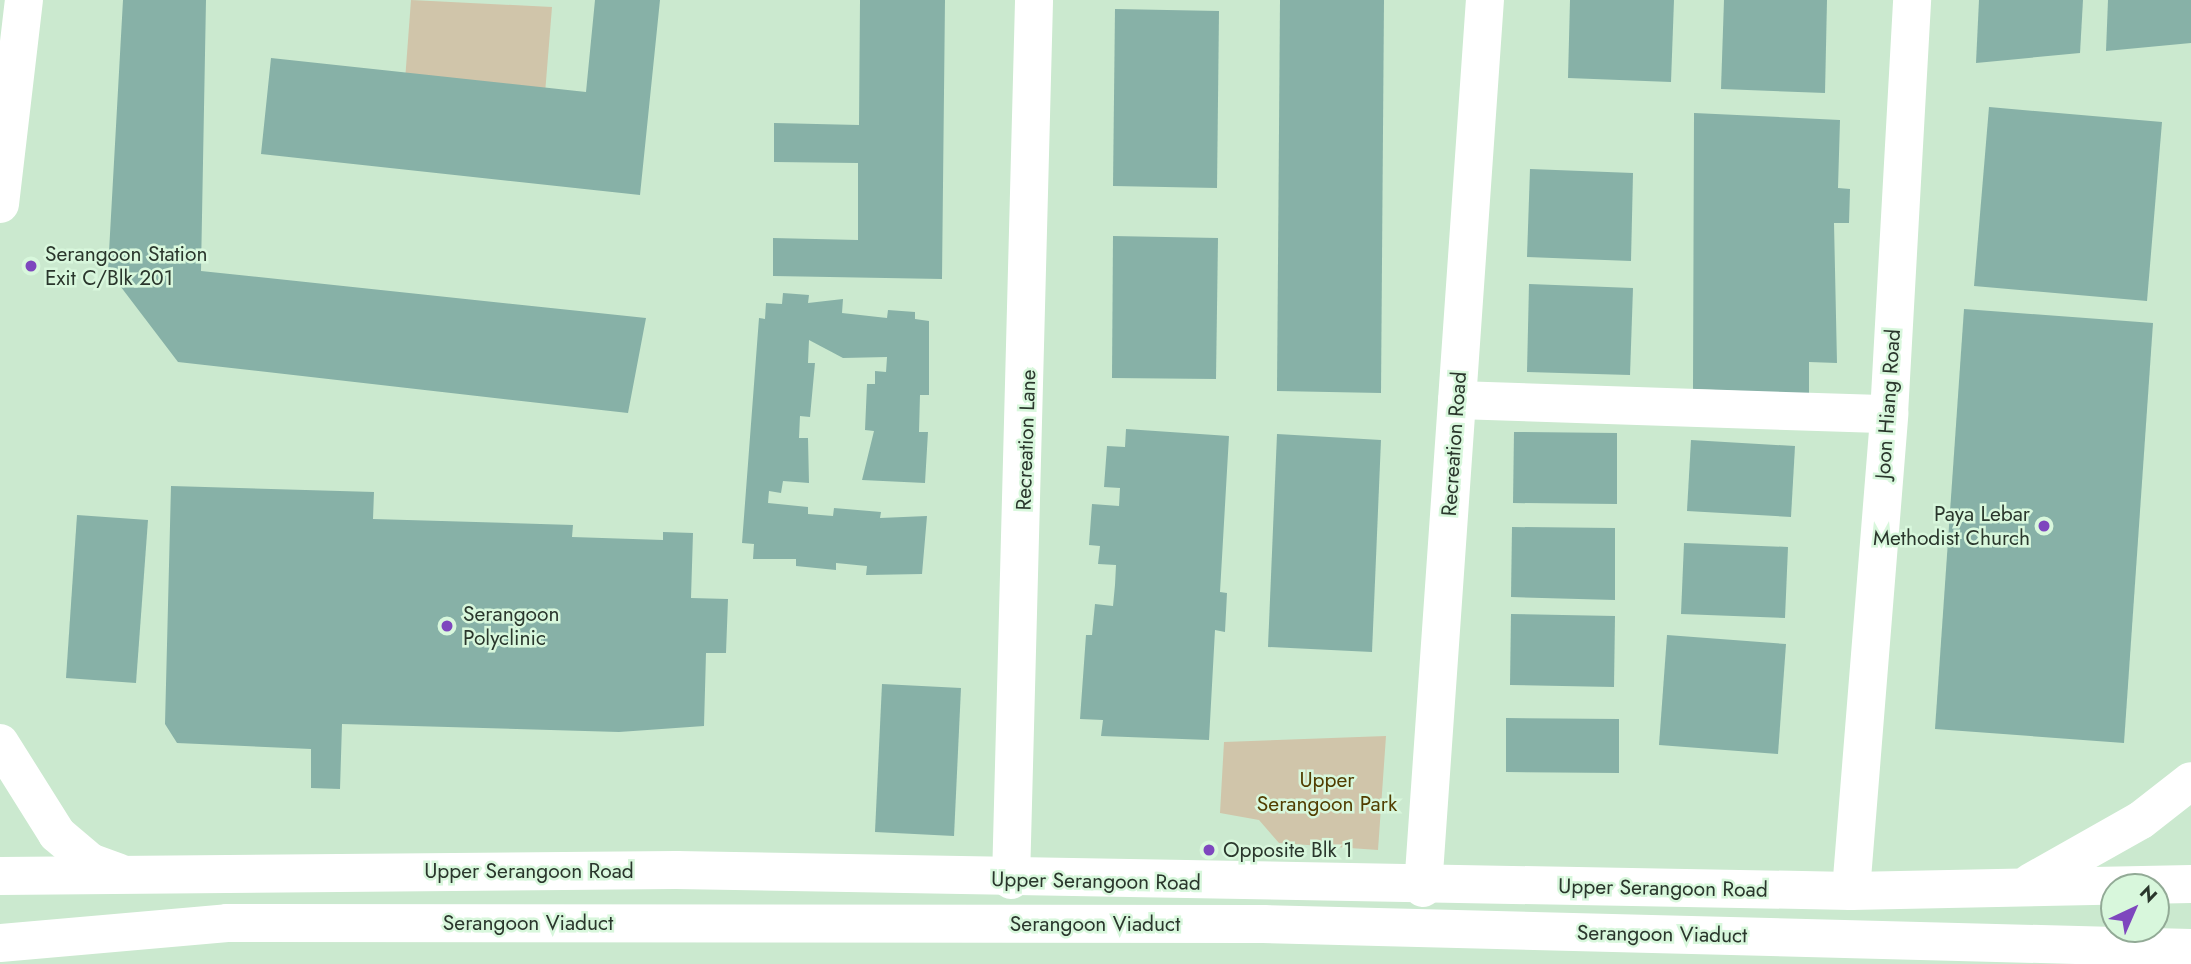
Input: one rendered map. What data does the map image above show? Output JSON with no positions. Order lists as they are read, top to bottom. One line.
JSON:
{"streets":{"main road":["Joon Hiang Road","Recreation Lane","Recreation Road","Upper Serangoon Road","Serangoon Viaduct"]},"crossings":[["Joon Hiang Road","Upper Serangoon Road"],["Recreation Lane","Upper Serangoon Road"],["Recreation Road","Upper Serangoon Road"]],"parks":["Upper Serangoon Park"],"places":["Serangoon Station Exit C/Blk 201","Paya Lebar Methodist Church","Serangoon Polyclinic","Opposite Blk 1"],"north":"top right"}
